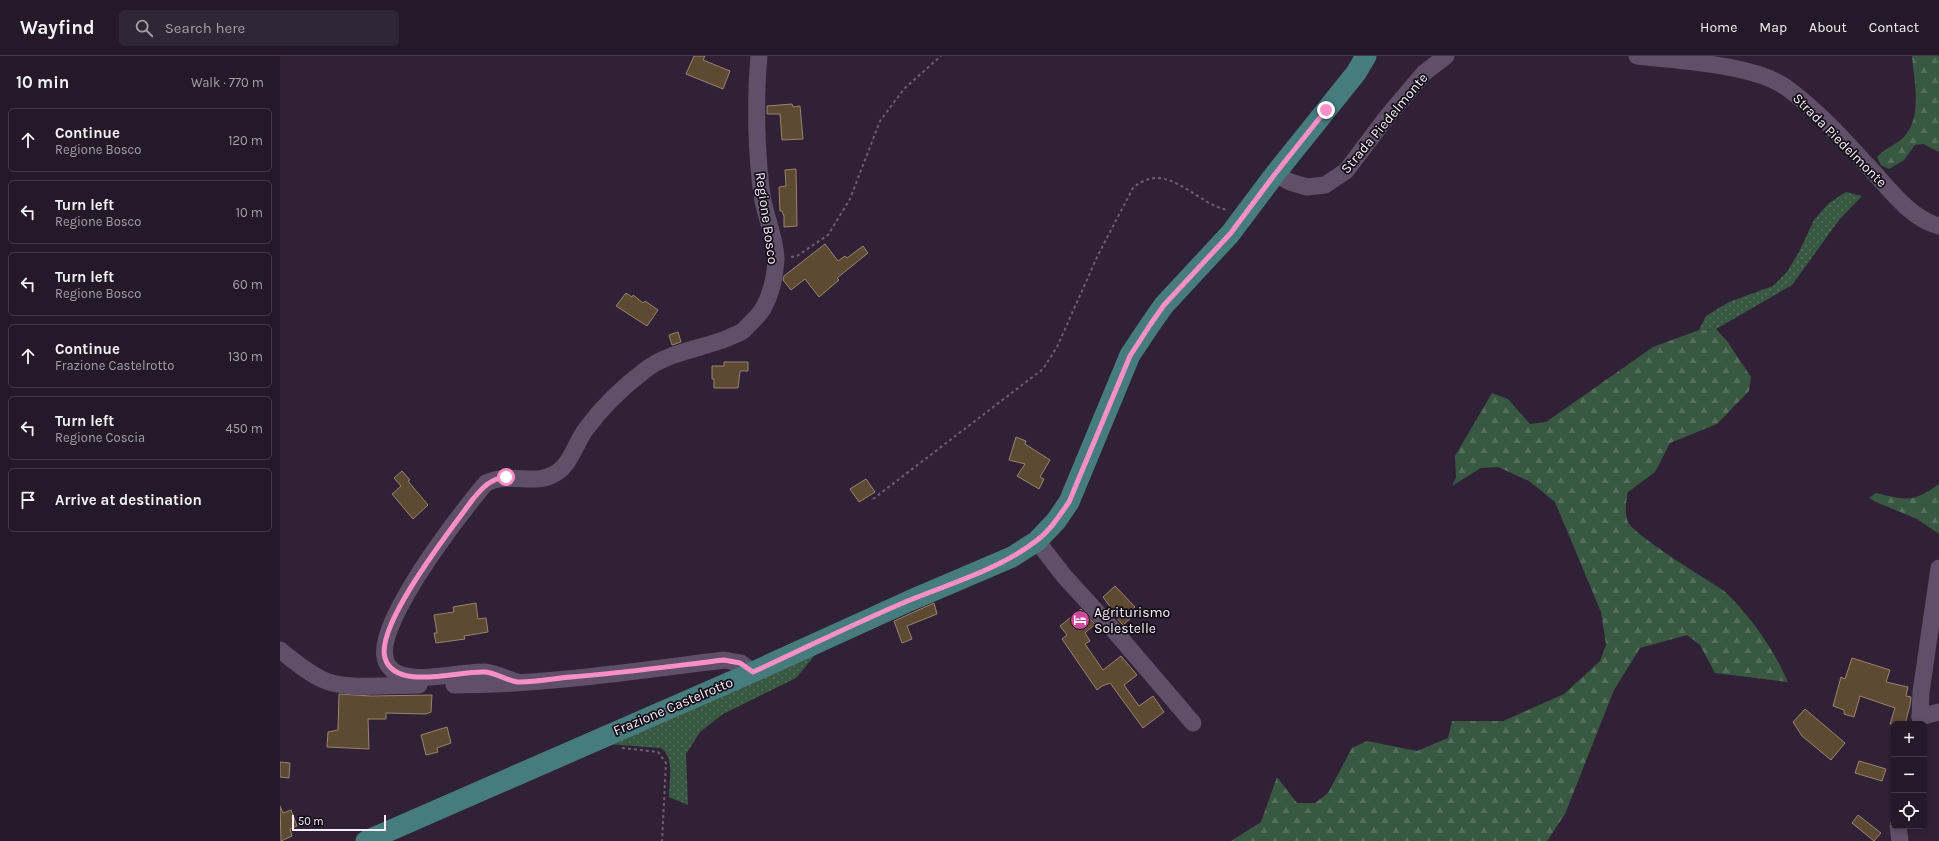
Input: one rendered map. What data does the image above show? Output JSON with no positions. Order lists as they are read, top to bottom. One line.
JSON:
{"streets":{"main road":["Frazione Castelrotto"],"street":["Strada Piedelmonte","Regione Bosco"]},"crossings":[["Regione Bosco","Frazione Castelrotto"]],"places":{"hotel":["Agriturismo Solestelle"]},"scale_bar":"50 m","page":{"header":"Wayfind","search":"Search here","nav":["Home","Map","About","Contact"],"heading":["10 min","Walk · 770 m"],"list":[["Continue","Regione Bosco","120 m"],["Turn left","Regione Bosco","10 m"],["Turn left","Regione Bosco","60 m"],["Continue","Frazione Castelrotto","130 m"],["Turn left","Regione Coscia","450 m"],"Arrive at destination"],"map_buttons":["+","−"],"scale":"50 m"}}
